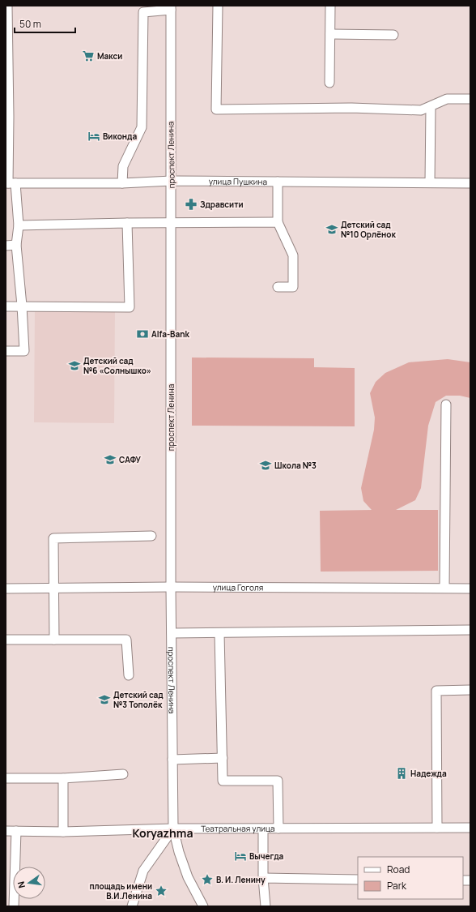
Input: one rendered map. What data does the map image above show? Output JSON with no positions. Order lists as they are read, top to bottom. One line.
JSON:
{"streets":{"street":["проспект Ленина","улица Пушкина","улица Гоголя","Театральная улица"]},"crossings":[["проспект Ленина","улица Пушкина"],["проспект Ленина","улица Гоголя"],["проспект Ленина","Театральная улица"]],"districts":["Koryazhma"],"places":{"supermarket":["Макси"],"hotel":["Виконда","Вычегда"],"pharmacy":["Здравсити"],"school or university":["Детский сад №10 Орлёнок","Детский сад №6 «Солнышко»","САФУ","Школа №3","Детский сад №3 Тополёк"],"bank":["Alfa-Bank"],"building":["Надежда"],"place":["В. И. Ленину","площадь имени В.И.Ленина"]},"legend":["Road","Park"],"scale_bar":"50 m","north":"left"}
